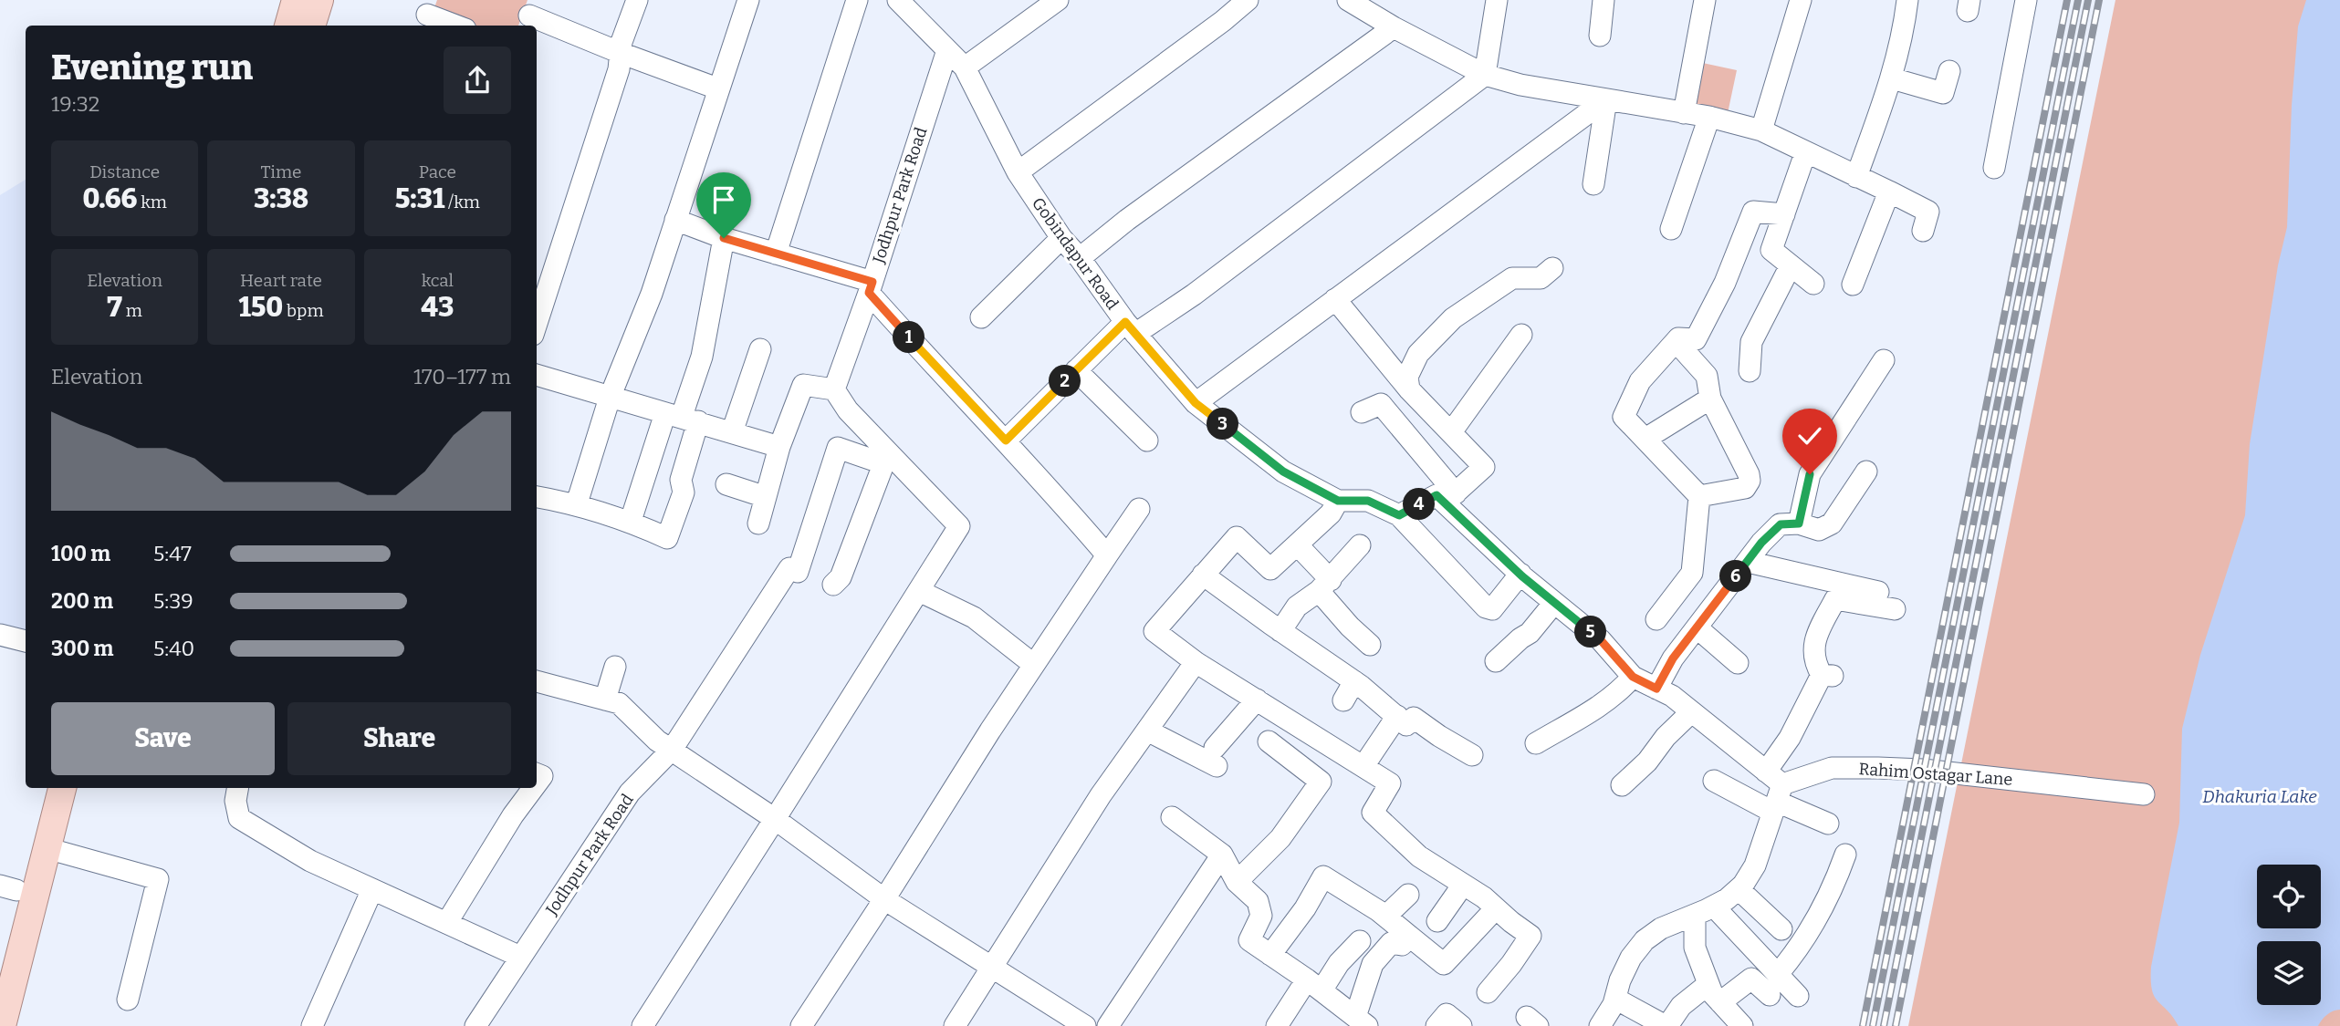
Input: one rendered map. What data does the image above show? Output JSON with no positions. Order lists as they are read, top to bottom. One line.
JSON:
{"streets":{"street":["Jodhpur Park Road","Gobindapur Road","Rahim Ostagar Lane"]},"crossings":[["Jodhpur Park Road","Gobindapur Road"]],"water":["Dhakuria Lake"],"page":{"heading":["Evening run","19:32"],"stats":[["Distance","0.66 km"],["Time","3:38"],["Pace","5:31 /km"],["Elevation","7 m"],["Heart rate","150 bpm"],["kcal","43"]],"pins":["1","2","3","4","6","5"],"chart":["Elevation","170–177 m"],"list":[{"name":"100 m","note":"5:47"},{"name":"200 m","note":"5:39"},{"name":"300 m","note":"5:40"}],"buttons":["Save","Share"]}}
